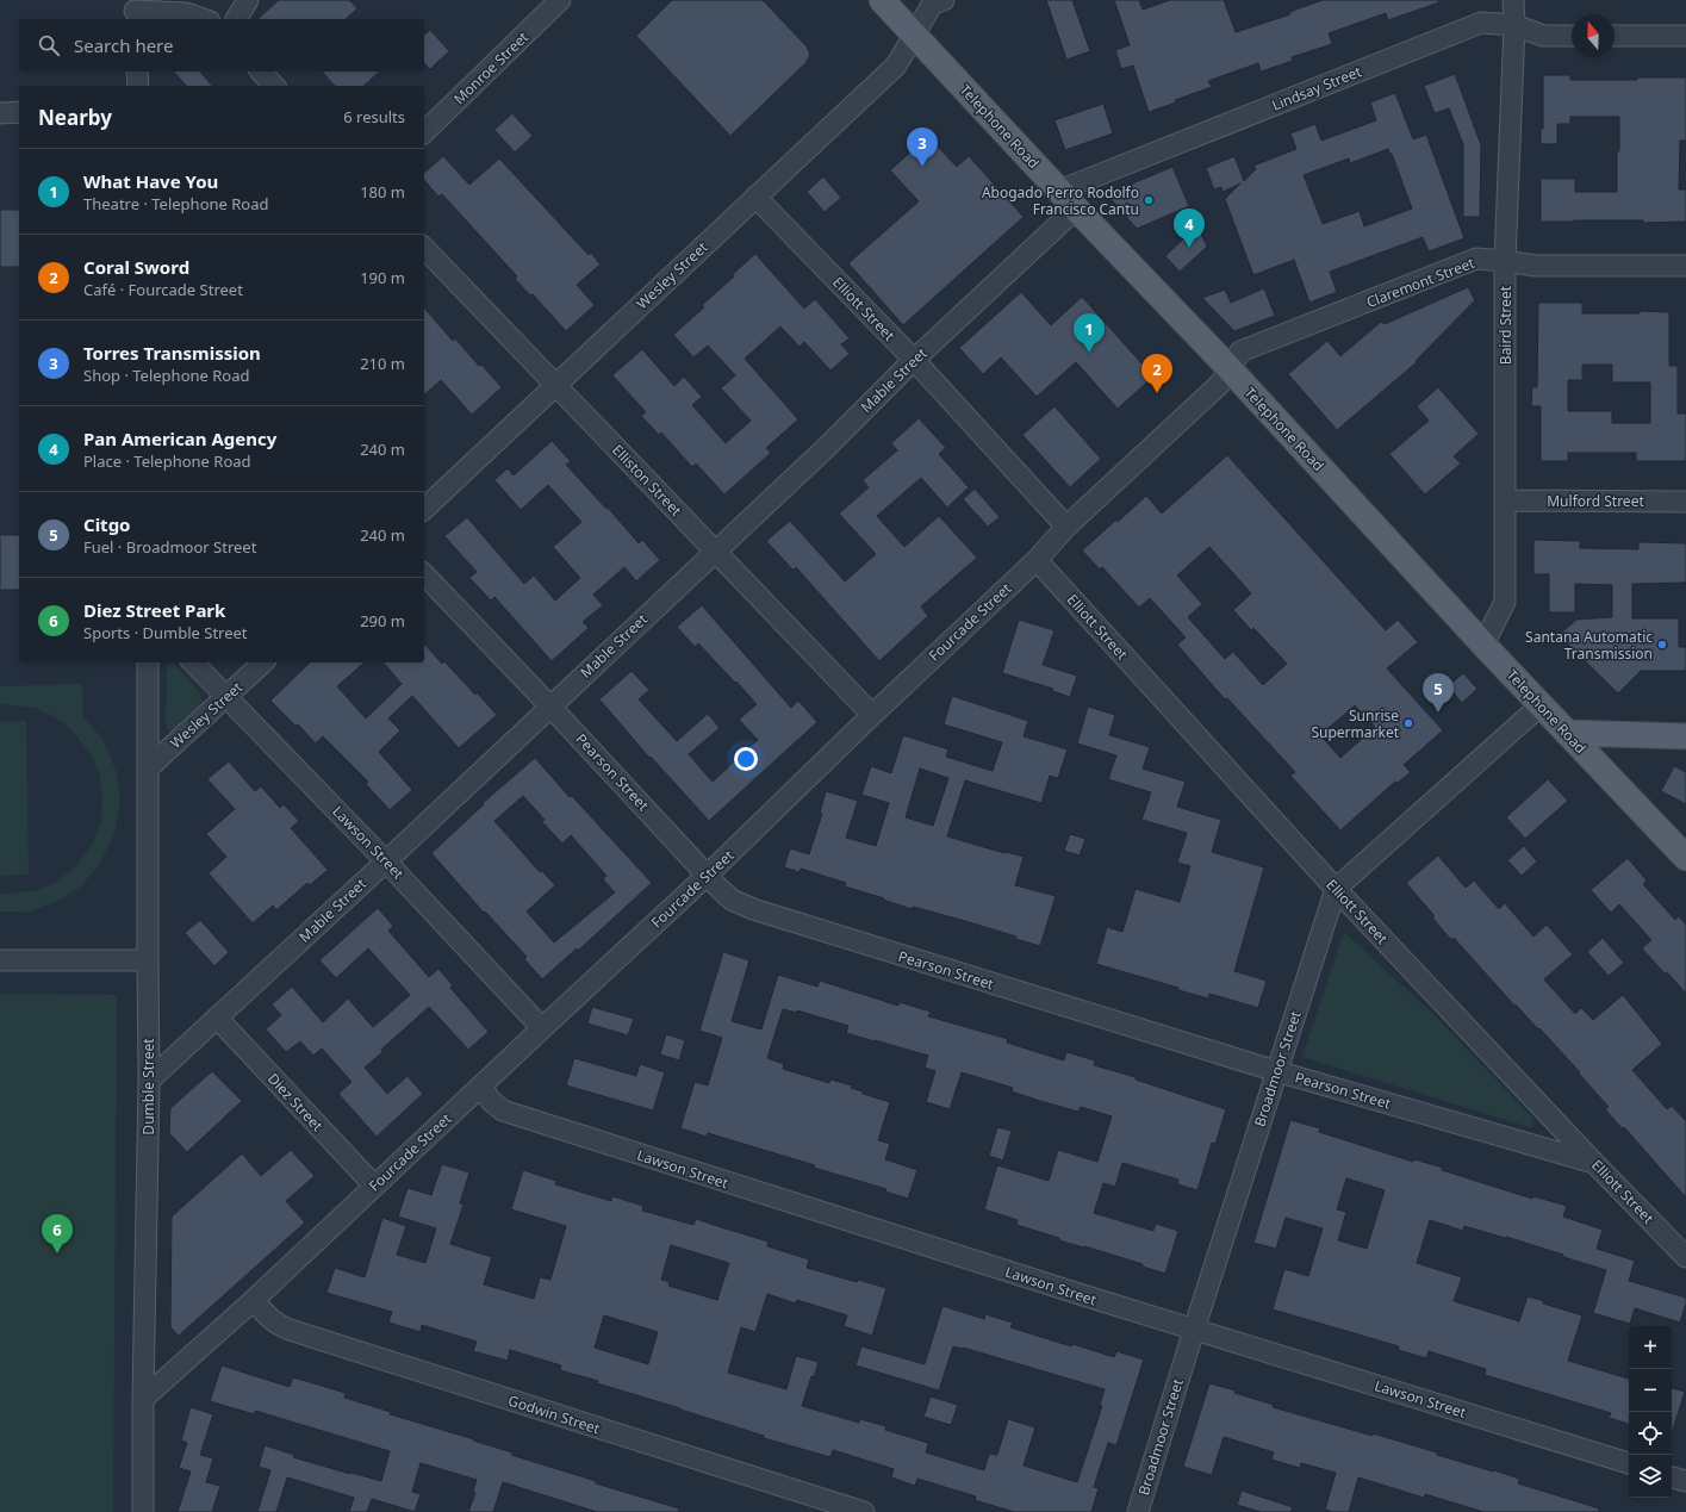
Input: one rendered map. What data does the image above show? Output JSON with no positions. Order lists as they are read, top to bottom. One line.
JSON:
{"streets":{"main road":["Telephone Road"],"street":["Monroe Street","Lindsay Street","Wesley Street","Claremont Street","Elliott Street","Baird Street","Mable Street","Elliston Street","Mulford Street","Fourcade Street","Pearson Street","Lawson Street","Broadmoor Street","Dumble Street","Diez Street","Godwin Street"]},"crossings":[["Lindsay Street","Telephone Road"],["Lindsay Street","Baird Street"],["Telephone Road","Wesley Street"],["Telephone Road","Claremont Street"],["Telephone Road","Baird Street"],["Telephone Road","Mable Street"],["Telephone Road","Fourcade Street"],["Wesley Street","Elliott Street"],["Wesley Street","Elliston Street"],["Wesley Street","Lawson Street"],["Wesley Street","Dumble Street"],["Claremont Street","Baird Street"],["Claremont Street","Fourcade Street"],["Elliott Street","Mable Street"],["Elliott Street","Fourcade Street"],["Elliott Street","Pearson Street"],["Elliott Street","Broadmoor Street"],["Baird Street","Mulford Street"],["Mable Street","Elliston Street"],["Mable Street","Pearson Street"],["Mable Street","Lawson Street"],["Mable Street","Dumble Street"],["Mable Street","Diez Street"],["Elliston Street","Fourcade Street"],["Fourcade Street","Pearson Street"],["Fourcade Street","Lawson Street"],["Fourcade Street","Dumble Street"],["Fourcade Street","Diez Street"],["Fourcade Street","Godwin Street"],["Pearson Street","Broadmoor Street"],["Lawson Street","Broadmoor Street"]],"places":["Abogado Perro Rodolfo Francisco Cantu","Santana Automatic Transmission","Sunrise Supermarket"],"north":"top","page":{"search":"Search here","heading":["Nearby","6 results"],"pins":["3","4","1","2","5","6"],"list":[{"mark":"1","name":"What Have You","note":"Theatre · Telephone Road","value":"180 m"},{"mark":"2","name":"Coral Sword","note":"Café · Fourcade Street","value":"190 m"},{"mark":"3","name":"Torres Transmission","note":"Shop · Telephone Road","value":"210 m"},{"mark":"4","name":"Pan American Agency","note":"Place · Telephone Road","value":"240 m"},{"mark":"5","name":"Citgo","note":"Fuel · Broadmoor Street","value":"240 m"},{"mark":"6","name":"Diez Street Park","note":"Sports · Dumble Street","value":"290 m"}],"map_buttons":["+","−"]}}
